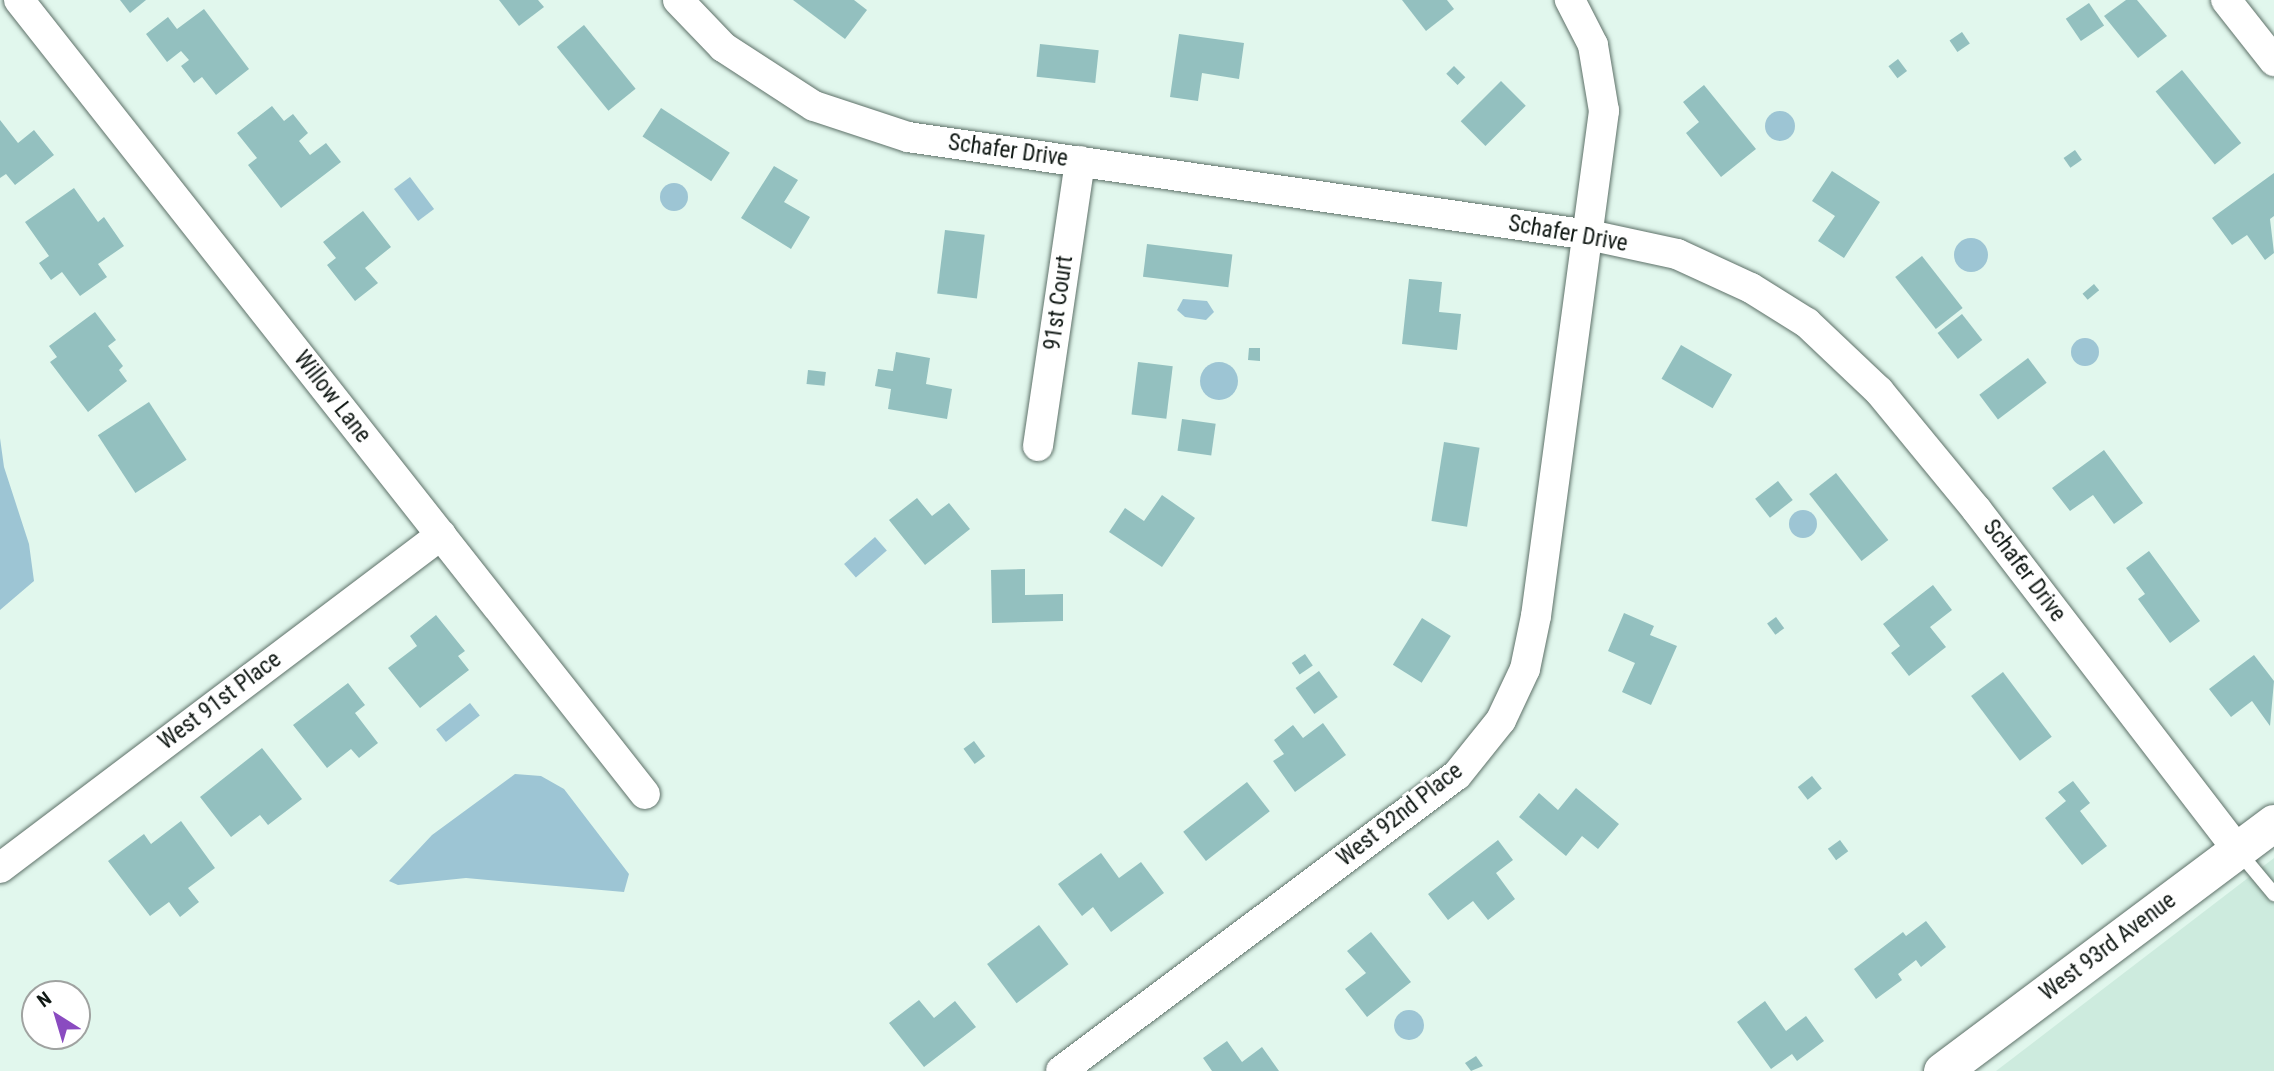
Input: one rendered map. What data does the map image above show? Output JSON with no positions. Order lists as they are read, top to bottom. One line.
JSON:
{"streets":{"street":["Schafer Drive","91st Court","Willow Lane","West 91st Place","West 92nd Place","West 93rd Avenue"]},"crossings":[["Schafer Drive","91st Court"],["Schafer Drive","West 92nd Place"],["Schafer Drive","West 93rd Avenue"],["Willow Lane","West 91st Place"]],"north":"top left"}
